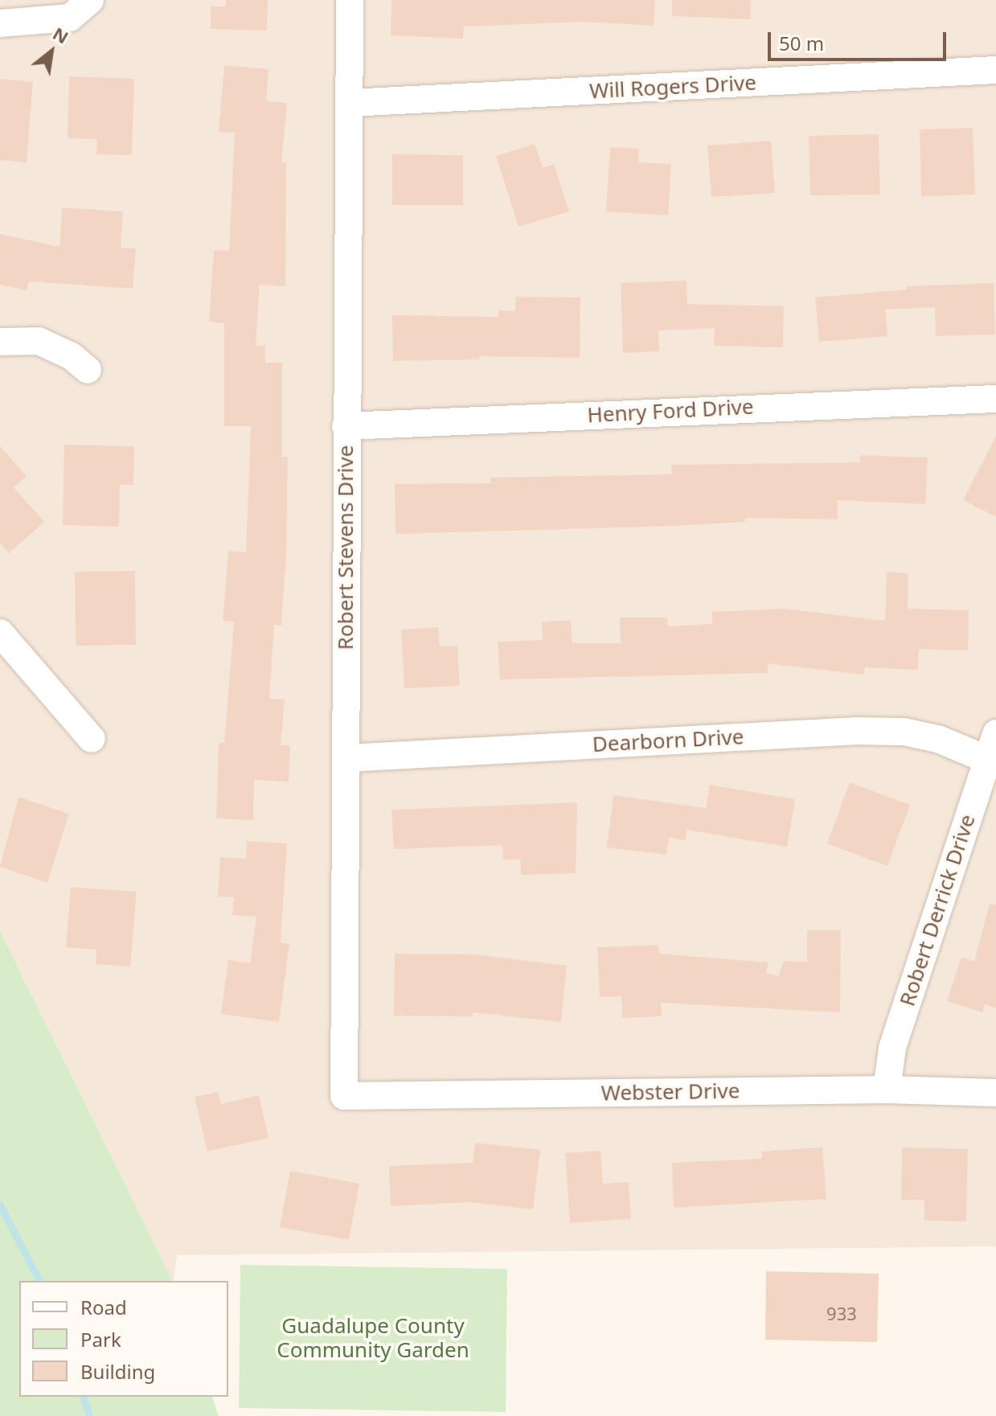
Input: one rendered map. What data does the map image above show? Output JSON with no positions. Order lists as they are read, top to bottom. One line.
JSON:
{"streets":{"street":["Will Rogers Drive","Henry Ford Drive","Robert Stevens Drive","Dearborn Drive","Robert Derrick Drive","Webster Drive"]},"crossings":[["Will Rogers Drive","Robert Stevens Drive"],["Henry Ford Drive","Robert Stevens Drive"],["Robert Stevens Drive","Dearborn Drive"],["Robert Stevens Drive","Webster Drive"],["Dearborn Drive","Robert Derrick Drive"],["Robert Derrick Drive","Webster Drive"]],"parks":["Guadalupe County Community Garden"],"house_numbers":["933"],"legend":["Road","Park","Building"],"scale_bar":"50 m","north":"top right"}
